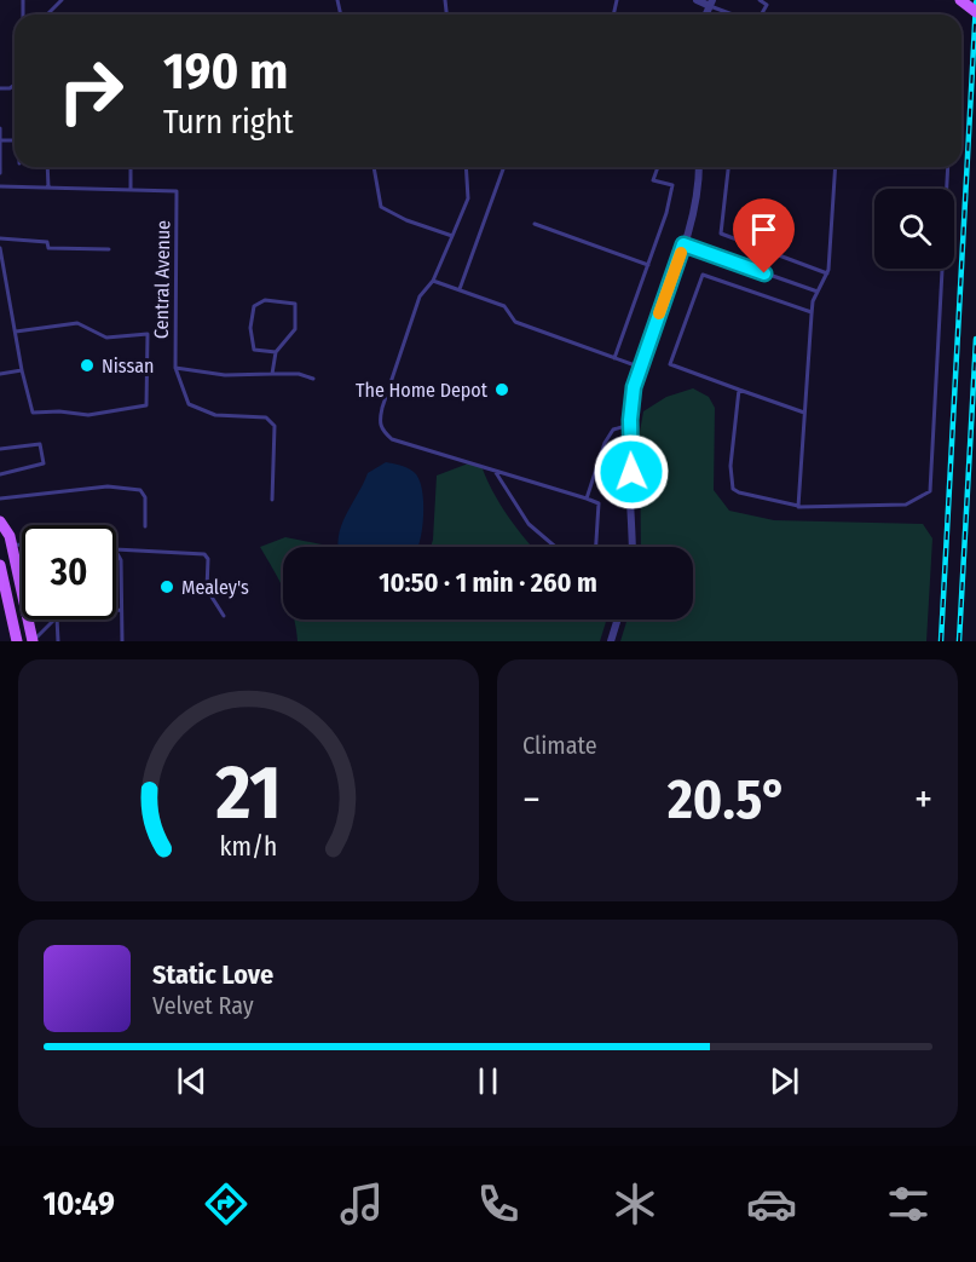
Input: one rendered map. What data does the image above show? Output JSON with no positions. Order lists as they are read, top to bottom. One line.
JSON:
{"streets":{"lane":["Central Avenue"]},"places":["Nissan","The Home Depot","Mealey's"],"page":{"turn":["190 m","Turn right"],"limit":"30","trip":"10:50 · 1 min · 260 m","tile":"Climate","heat":["−","20.5°","+"],"song":["Static Love","Velvet Ray"],"tabs":"10:49","gauge":["21","km/h"]}}
